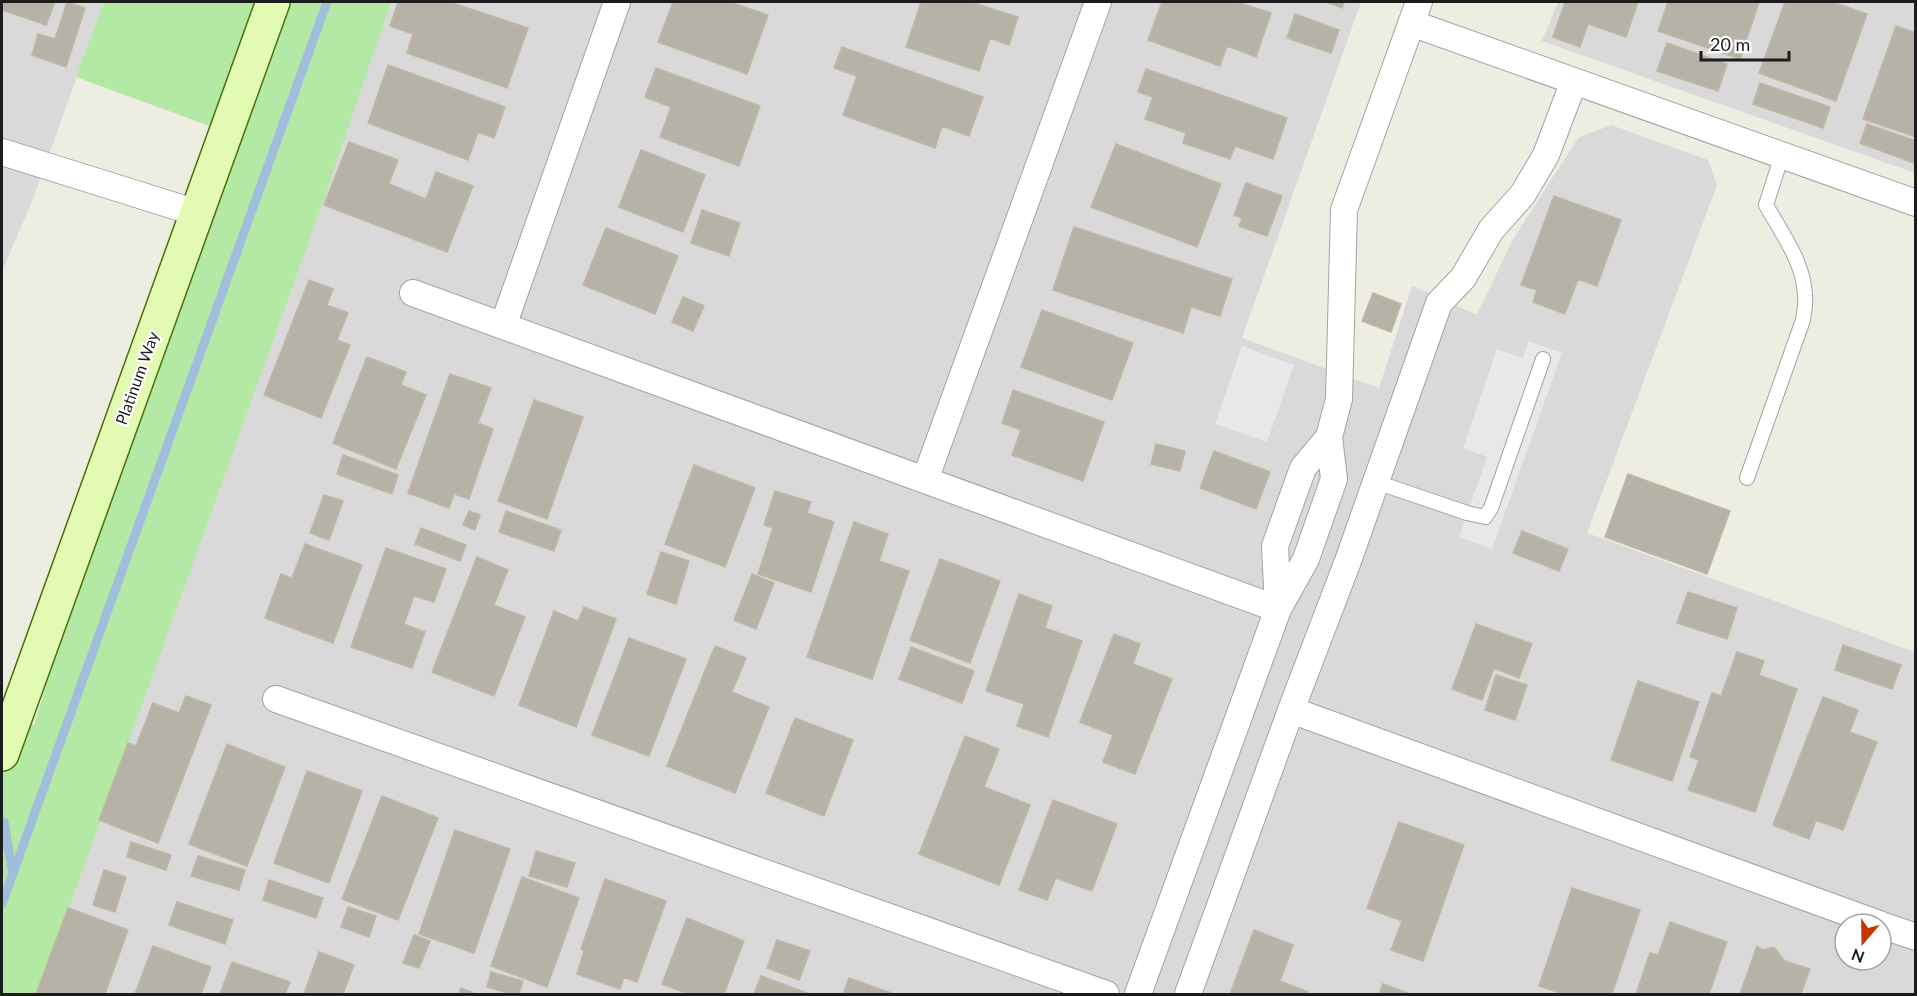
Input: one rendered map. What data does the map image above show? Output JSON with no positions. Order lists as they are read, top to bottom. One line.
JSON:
{"streets":{"street":["Platinum Way"]},"scale_bar":"20 m","north":"bottom"}
